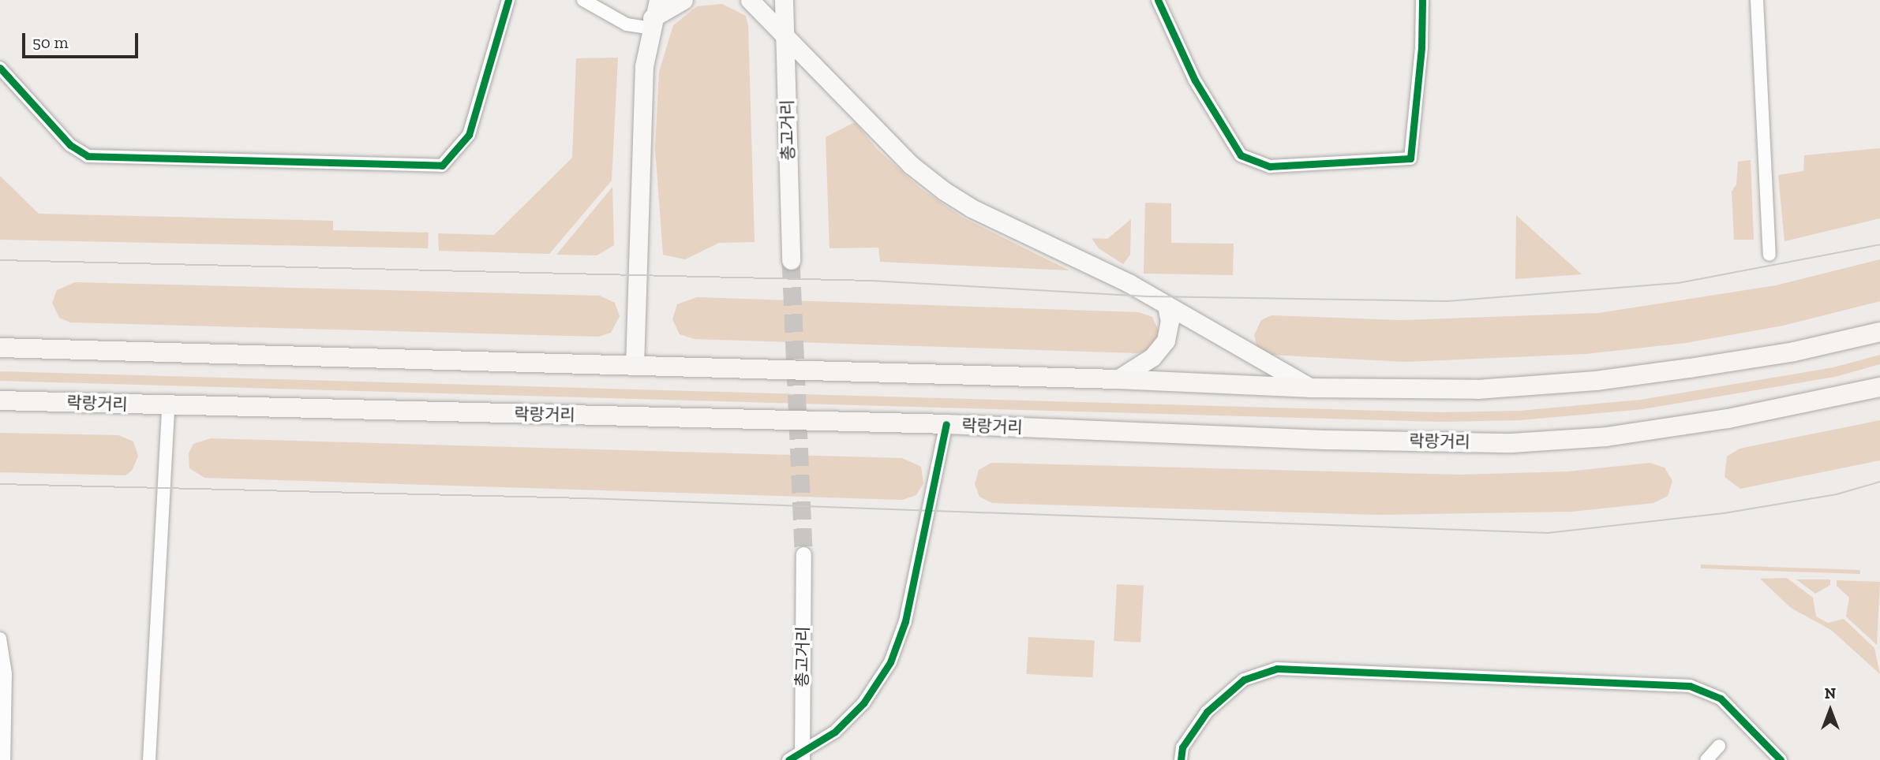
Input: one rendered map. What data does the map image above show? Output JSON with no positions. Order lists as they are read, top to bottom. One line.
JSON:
{"streets":{"main road":["총고거리","락랑거리"]},"scale_bar":"50 m","north":"top"}
